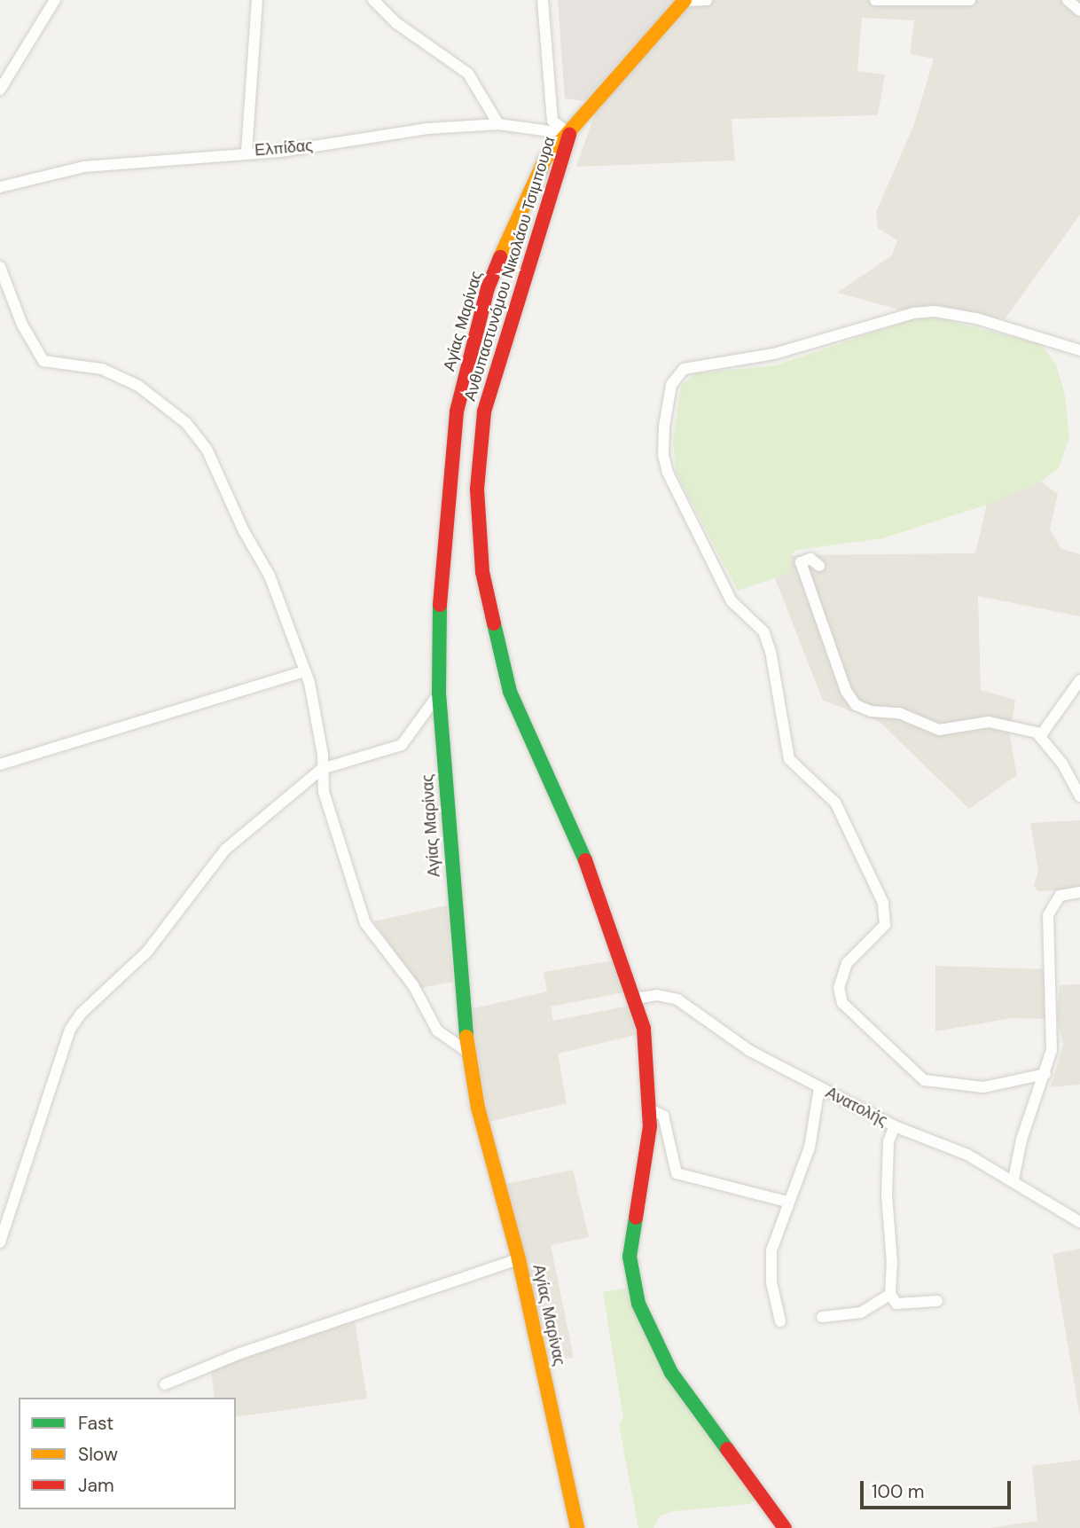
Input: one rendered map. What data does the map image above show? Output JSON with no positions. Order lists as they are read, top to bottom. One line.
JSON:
{"streets":{"street":["Ελπίδας","Ανθυπαστυνόμου Νικολάου Τσιμπουρα","Αγίας Μαρίνας","Ανατολής"]},"crossings":[["Ελπίδας","Ανθυπαστυνόμου Νικολάου Τσιμπουρα"],["Ελπίδας","Αγίας Μαρίνας"],["Ανθυπαστυνόμου Νικολάου Τσιμπουρα","Αγίας Μαρίνας"],["Ανθυπαστυνόμου Νικολάου Τσιμπουρα","Ανατολής"]],"legend":["Fast","Slow","Jam"],"scale_bar":"100 m"}
